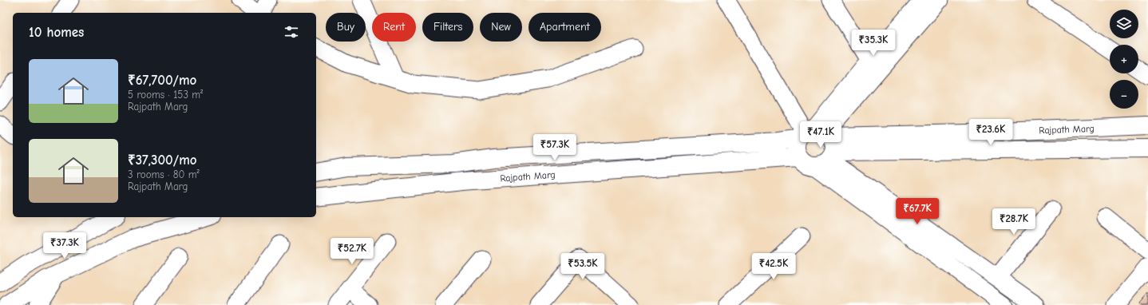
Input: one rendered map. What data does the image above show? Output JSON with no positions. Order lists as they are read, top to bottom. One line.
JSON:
{"streets":{"main road":["Rajpath Marg"]},"page":{"map_buttons":["+","−"],"chip":["Buy","Rent","Filters","New","Apartment"],"heading":"10 homes","price":["₹35.3K","₹23.6K","₹47.1K","₹57.3K","₹67.7K","₹28.7K","₹37.3K","₹52.7K","₹53.5K","₹42.5K"],"list":[{"name":"₹67,700/mo","note":"5 rooms · 153 m² · Rajpath Marg"},{"name":"₹37,300/mo","note":"3 rooms · 80 m² · Rajpath Marg"}]}}
